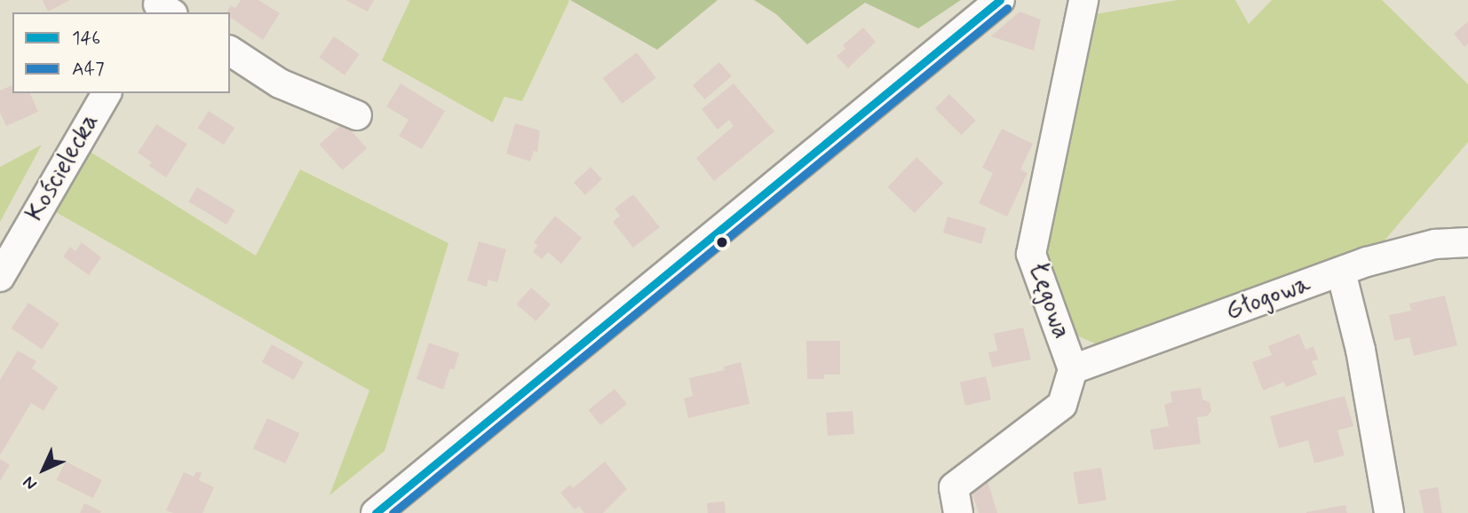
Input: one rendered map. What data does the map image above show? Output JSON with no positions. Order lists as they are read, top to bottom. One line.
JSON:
{"streets":{"street":["Kościelecka","Głogowa","Łęgowa"]},"crossings":[["Głogowa","Łęgowa"]],"lines":["transit line 146","transit line A47"],"legend":["146","A47"],"north":"bottom left"}
